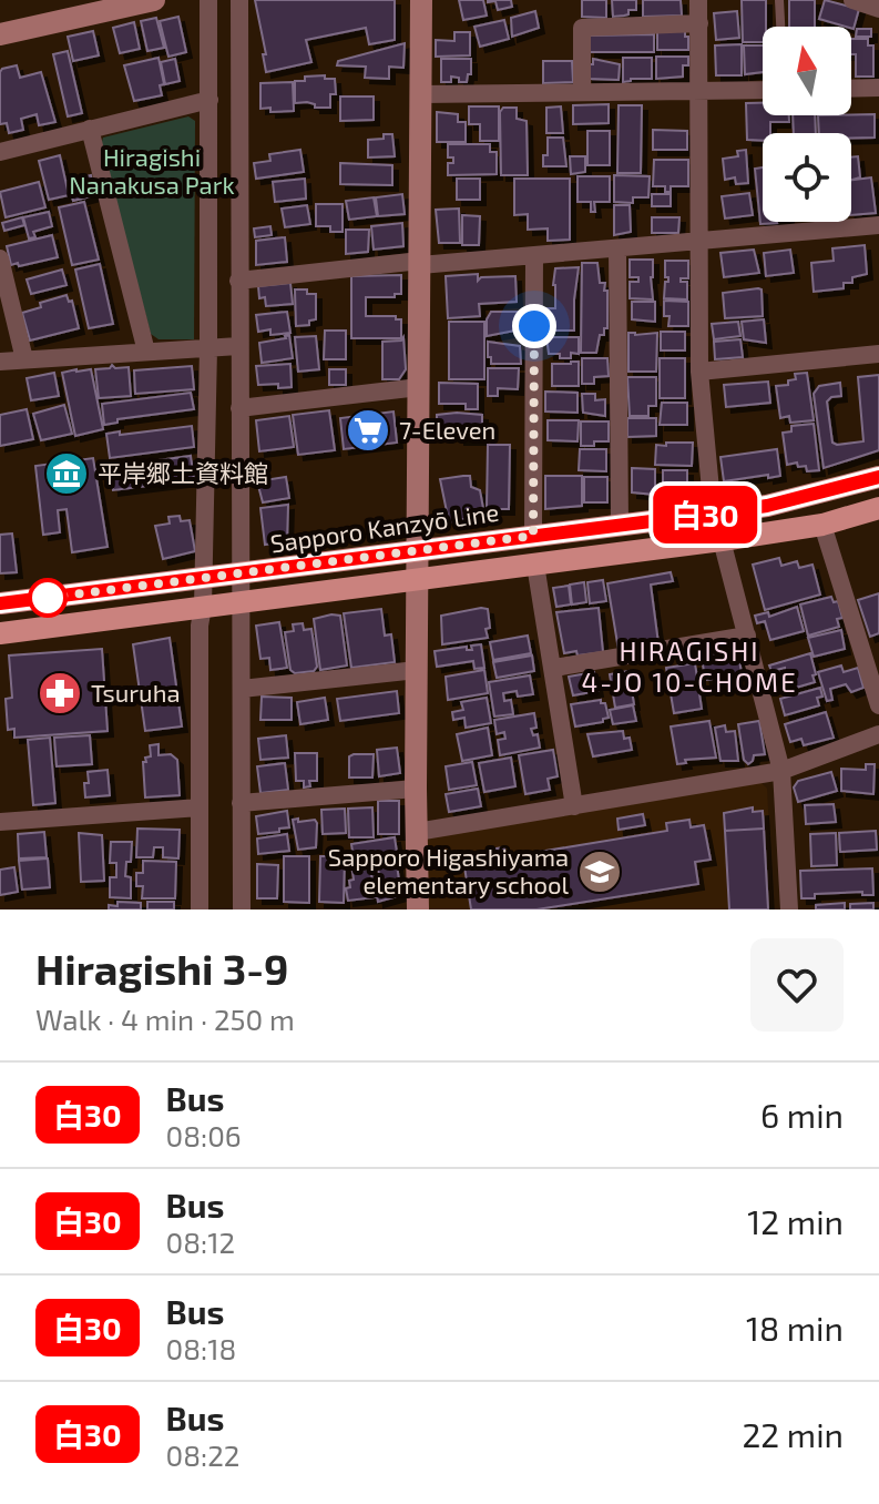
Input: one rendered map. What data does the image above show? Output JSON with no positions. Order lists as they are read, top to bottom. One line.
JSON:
{"streets":{"main road":["Sapporo Kanzyō Line"]},"districts":["HIRAGISHI 4-JO 10-CHOME"],"parks":["Hiragishi Nanakusa Park"],"places":{"supermarket":["7-Eleven"],"museum":["平岸郷土資料館"],"pharmacy":["Tsuruha"],"school or university":["Sapporo Higashiyama elementary school"]},"lines":["bus line 白30"],"north":"top","page":{"on_map":"白30","heading":["Hiragishi 3-9","Walk · 4 min · 250 m"],"list":[{"mark":"白30","name":"Bus","note":"08:06","value":"6 min"},{"mark":"白30","name":"Bus","note":"08:12","value":"12 min"},{"mark":"白30","name":"Bus","note":"08:18","value":"18 min"},{"mark":"白30","name":"Bus","note":"08:22","value":"22 min"}]}}
